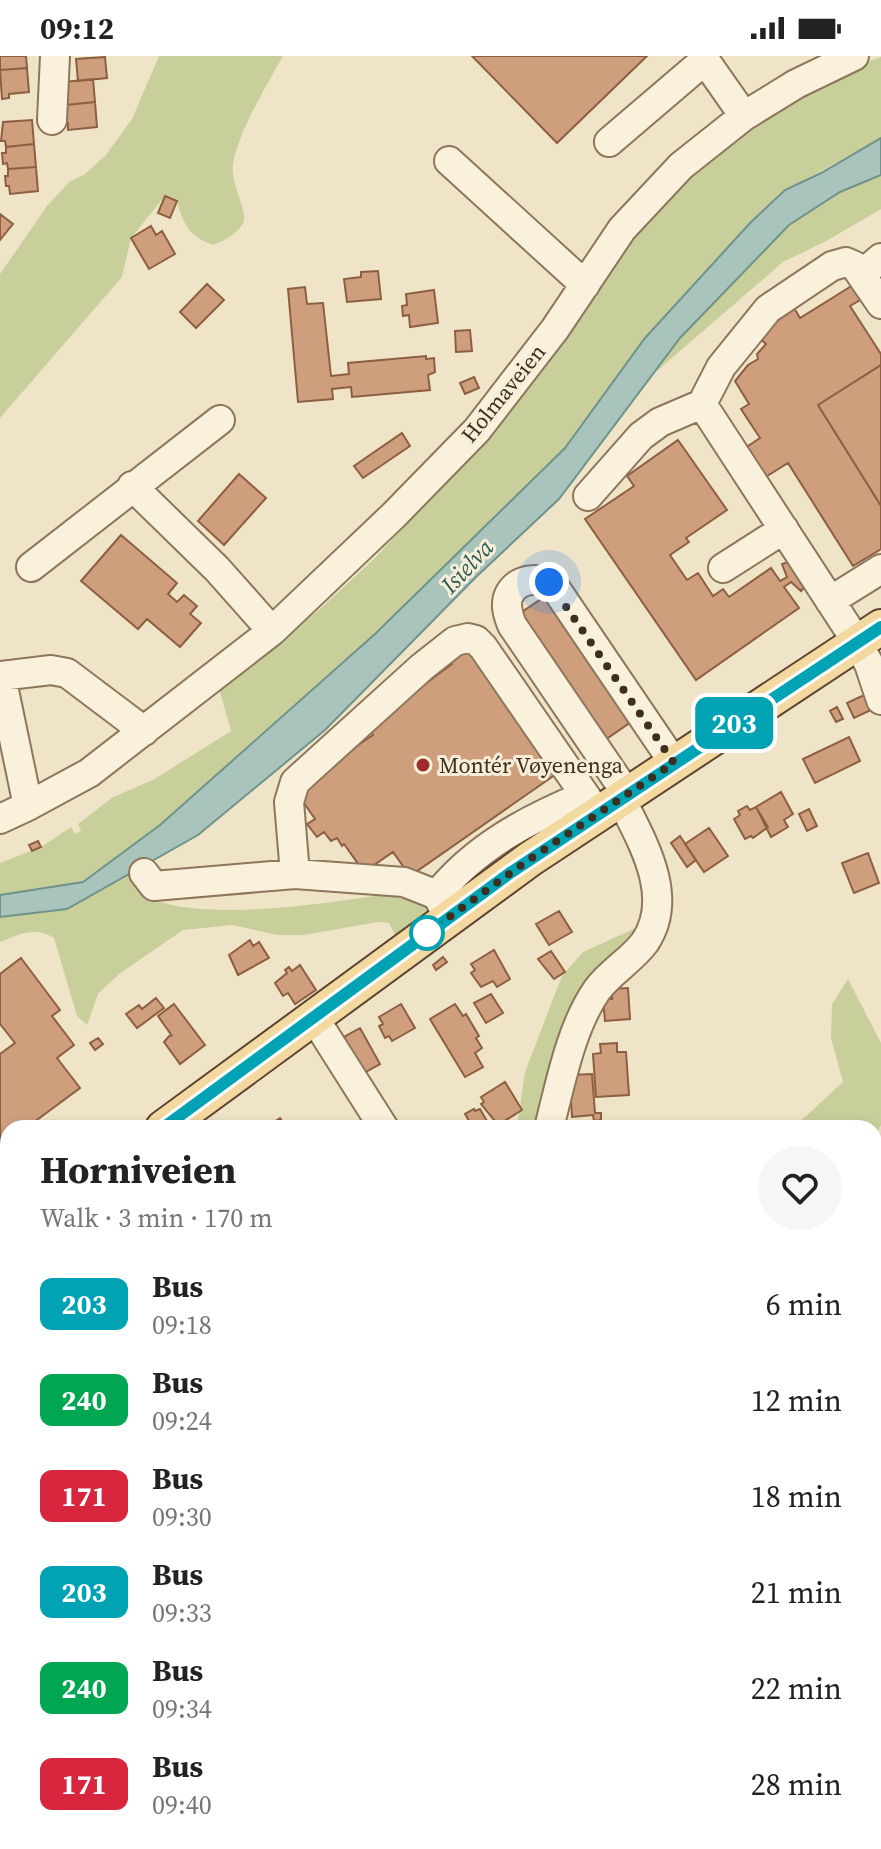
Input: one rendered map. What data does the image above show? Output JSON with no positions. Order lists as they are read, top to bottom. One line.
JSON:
{"streets":{"street":["Holmaveien"]},"water":["Isielva"],"places":["Montér Vøyenenga"],"lines":["bus line 203"],"page":{"status":"09:12","on_map":"203","heading":["Horniveien","Walk · 3 min · 170 m"],"list":[{"mark":"203","name":"Bus","note":"09:18","value":"6 min"},{"mark":"240","name":"Bus","note":"09:24","value":"12 min"},{"mark":"171","name":"Bus","note":"09:30","value":"18 min"},{"mark":"203","name":"Bus","note":"09:33","value":"21 min"},{"mark":"240","name":"Bus","note":"09:34","value":"22 min"},{"mark":"171","name":"Bus","note":"09:40","value":"28 min"}]}}
